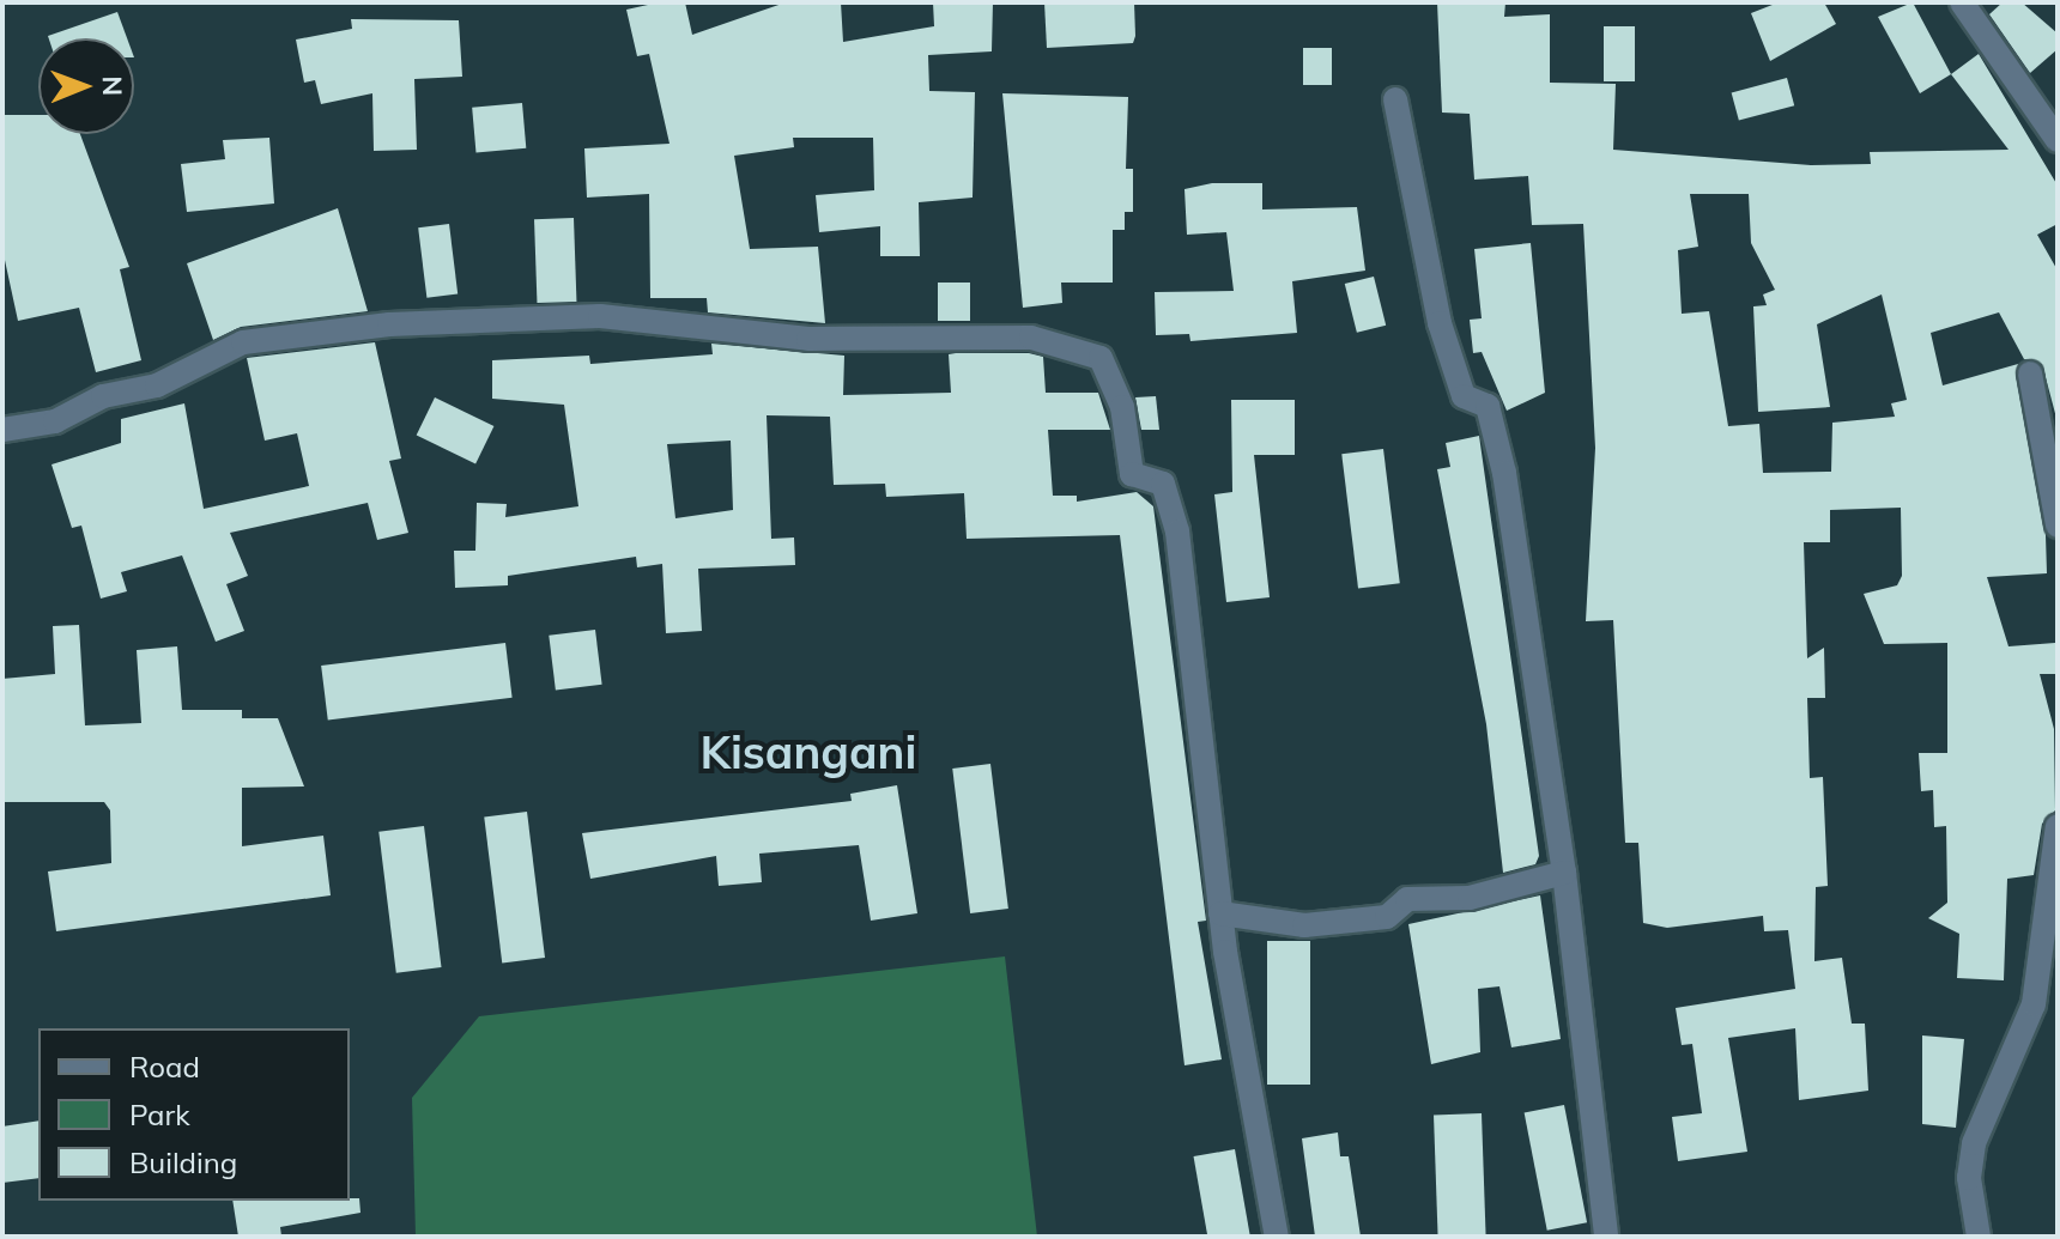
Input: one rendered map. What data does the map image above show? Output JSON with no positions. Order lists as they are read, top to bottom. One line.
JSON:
{"districts":["Kisangani"],"legend":["Road","Park","Building"],"north":"right"}
